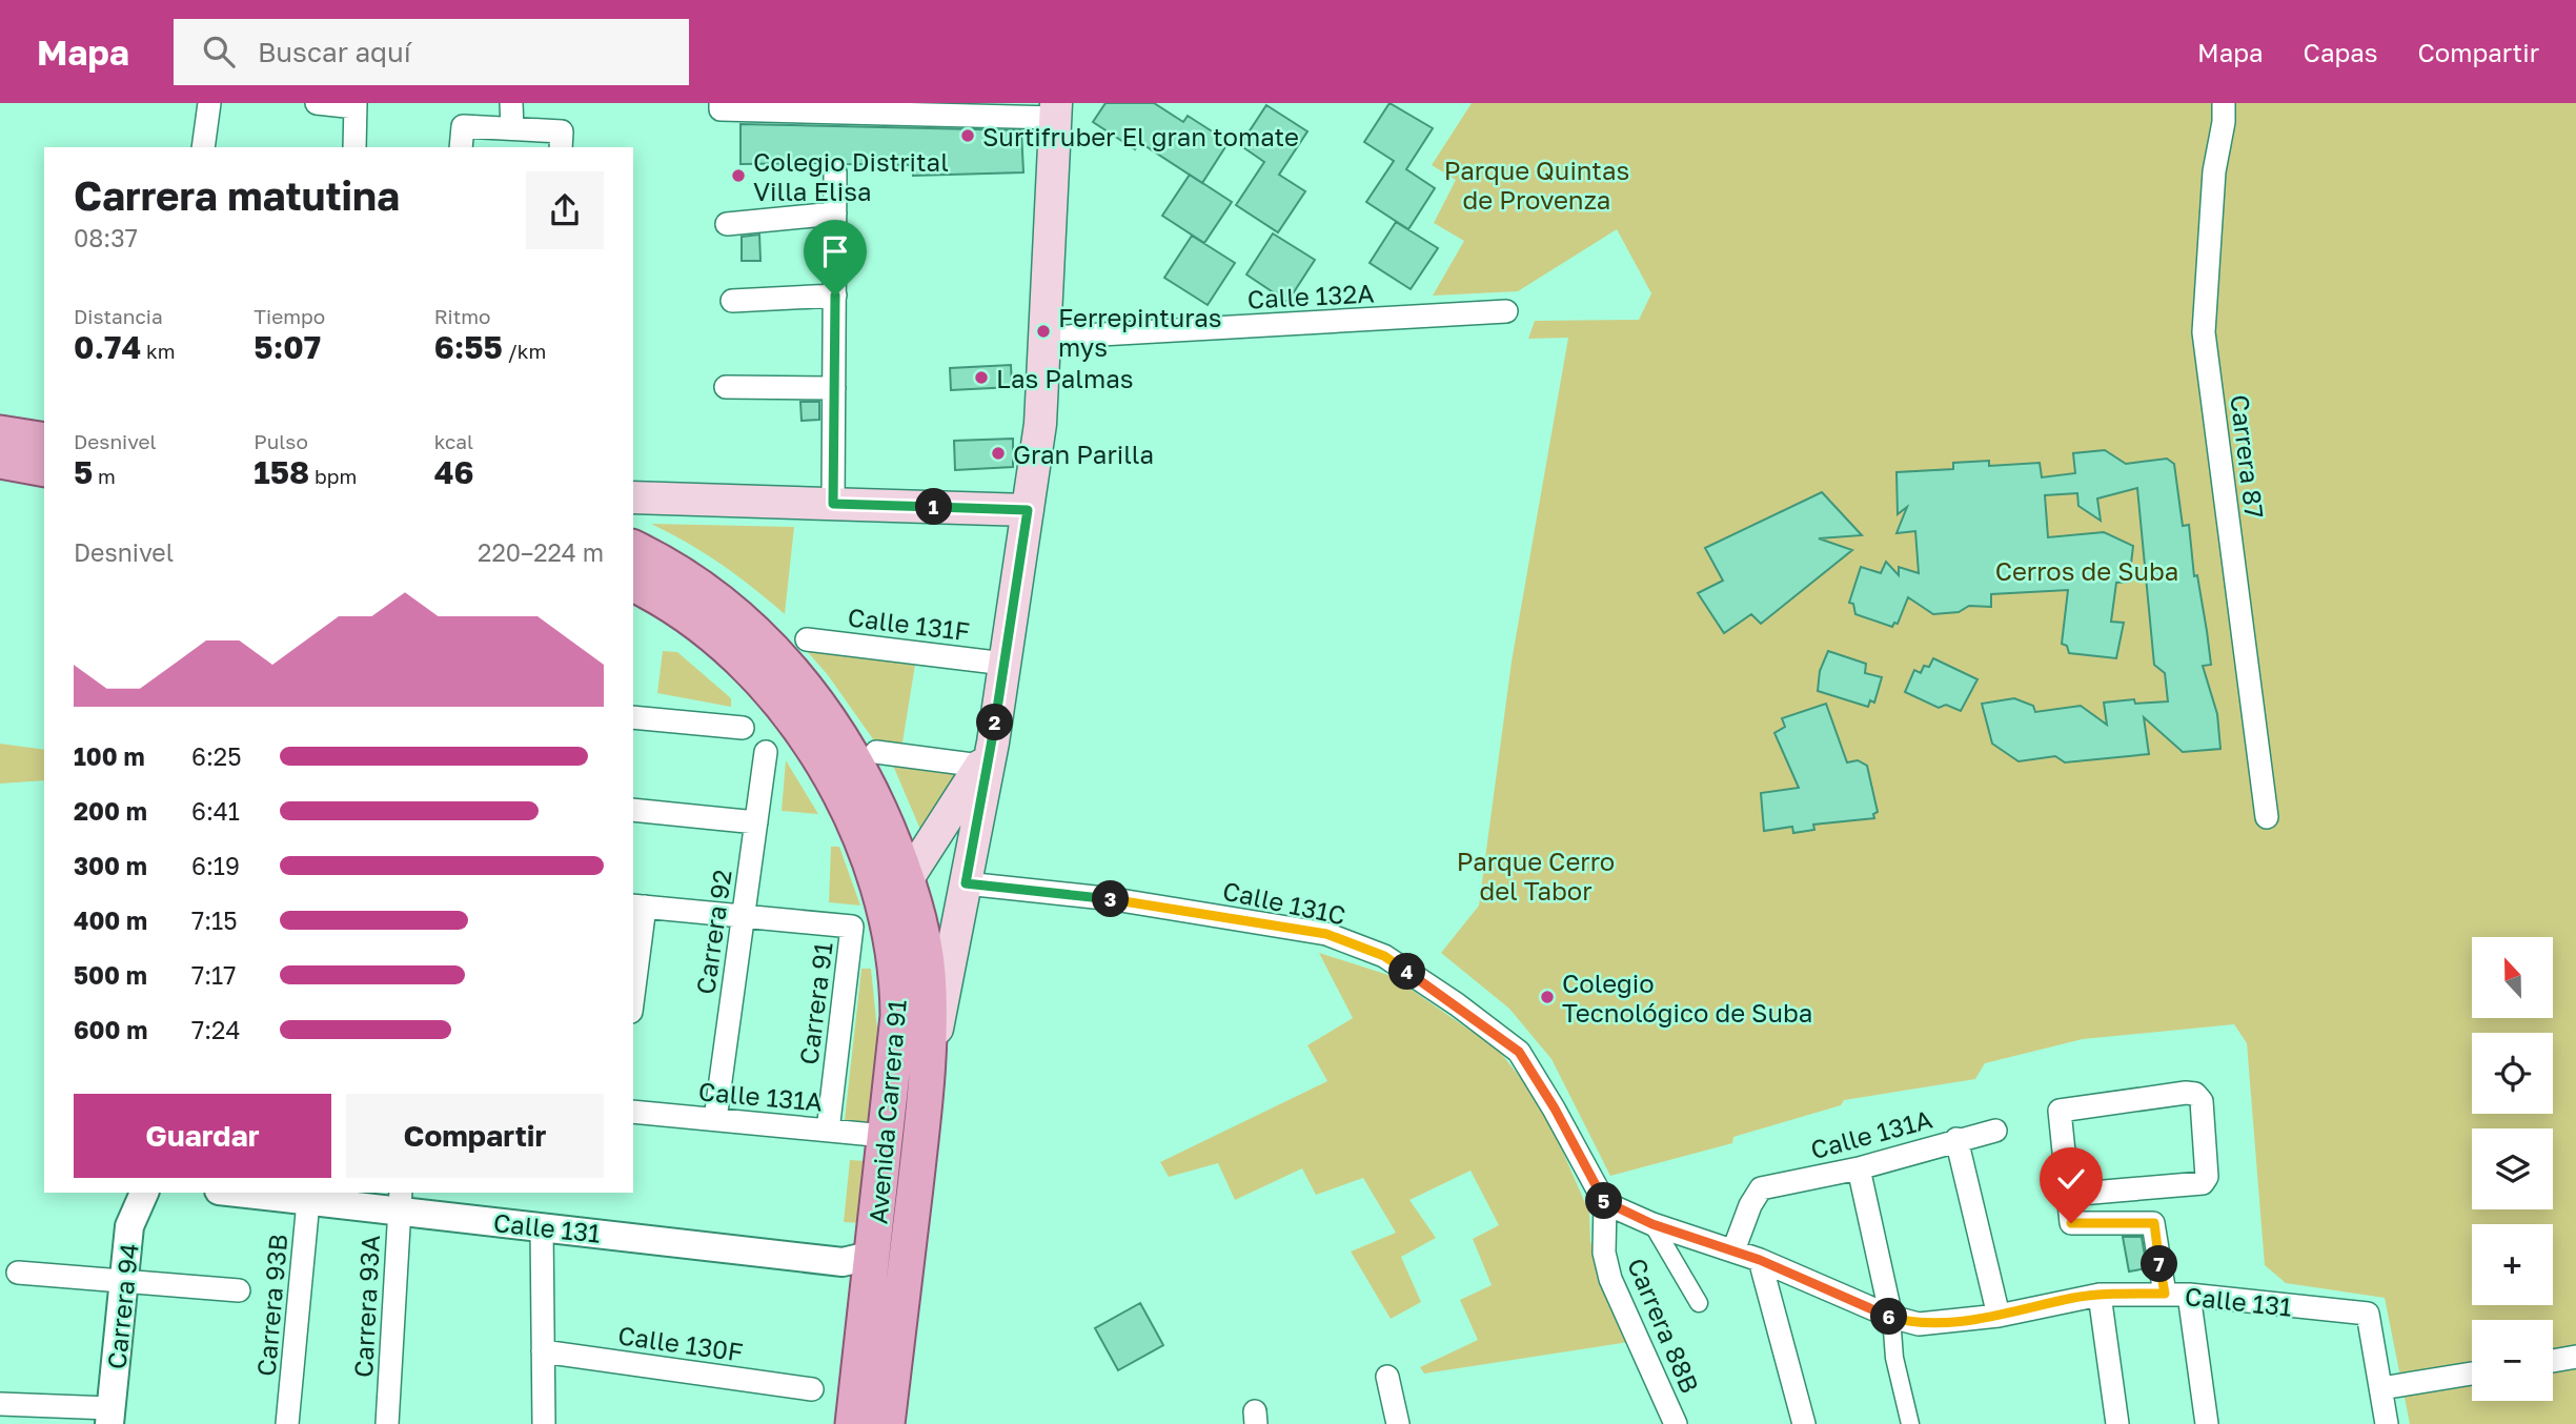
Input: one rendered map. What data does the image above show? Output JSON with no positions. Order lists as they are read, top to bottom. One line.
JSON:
{"streets":{"main road":["Avenida Carrera 91"],"street":["Calle 132A","Carrera 87","Calle 131F","Calle 131C","Carrera 92","Carrera 91","Calle 131A","Calle 131","Carrera 93B","Carrera 94","Carrera 93A","Carrera 88B","Calle 130F"]},"crossings":[["Calle 132A","Avenida Carrera 91"],["Calle 131F","Avenida Carrera 91"],["Calle 131C","Avenida Carrera 91"],["Calle 131C","Calle 131"],["Calle 131C","Carrera 88B"],["Carrera 92","Carrera 91"],["Carrera 92","Calle 131A"],["Carrera 91","Calle 131A"],["Calle 131A","Avenida Carrera 91"],["Calle 131A","Calle 131"],["Avenida Carrera 91","Calle 131"],["Calle 131","Carrera 93B"],["Calle 131","Carrera 93A"],["Calle 131","Carrera 88B"]],"parks":["Parque Quintas de Provenza","Cerros de Suba","Parque Cerro del Tabor"],"places":["Surtifruber El gran tomate","Colegio Distrital Villa Elisa","Ferrepinturas mys","Las Palmas","Gran Parilla","Colegio Tecnológico de Suba"],"north":"top","page":{"header":"Mapa","search":"Buscar aquí","nav":["Mapa","Capas","Compartir"],"heading":["Carrera matutina","08:37"],"stats":[["Distancia","0.74 km"],["Tiempo","5:07"],["Ritmo","6:55 /km"],["Desnivel","5 m"],["Pulso","158 bpm"],["kcal","46"]],"pins":["1","2","3","4","5","7","6"],"chart":["Desnivel","220–224 m"],"list":[{"name":"100 m","note":"6:25"},{"name":"200 m","note":"6:41"},{"name":"300 m","note":"6:19"},{"name":"400 m","note":"7:15"},{"name":"500 m","note":"7:17"},{"name":"600 m","note":"7:24"}],"map_buttons":["+","−"],"buttons":["Guardar","Compartir"]}}
